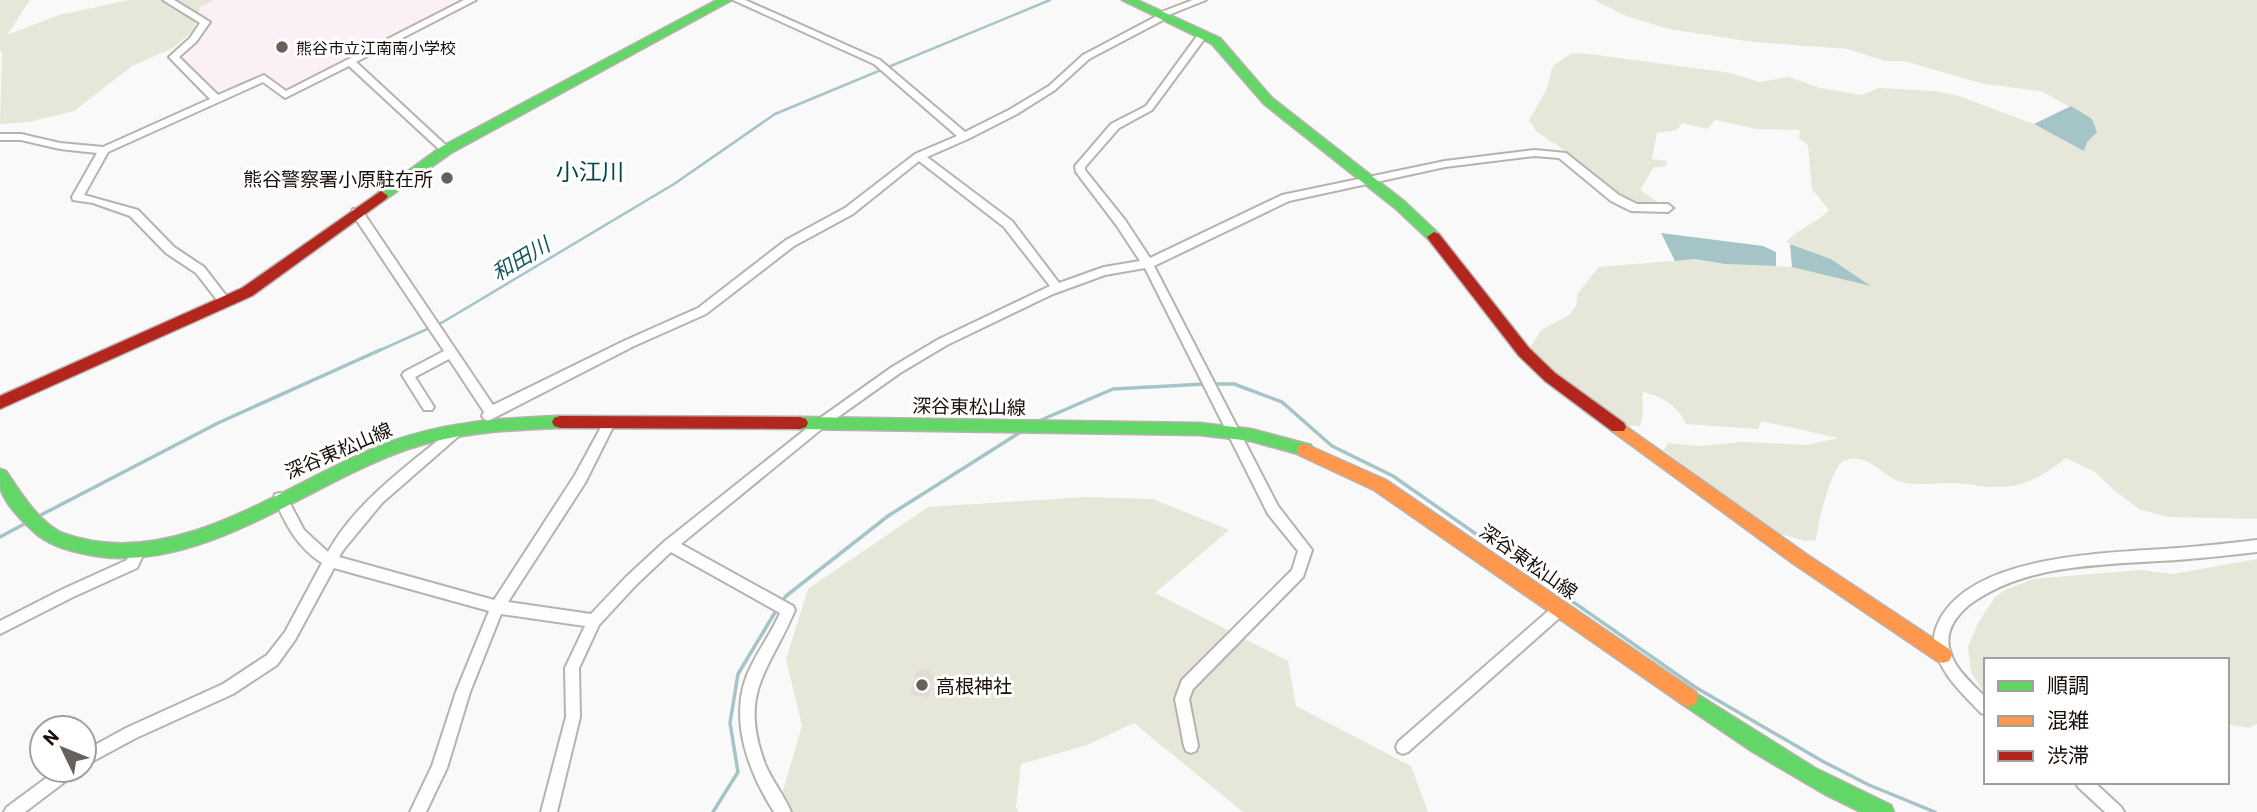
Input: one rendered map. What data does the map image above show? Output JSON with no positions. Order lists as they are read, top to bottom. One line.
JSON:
{"streets":{"street":["深谷東松山線"]},"districts":["小江川"],"water":["和田川"],"places":["熊谷市立江南南小学校","熊谷警察署小原駐在所","高根神社"],"legend":["順調","混雑","渋滞"],"north":"top left"}
